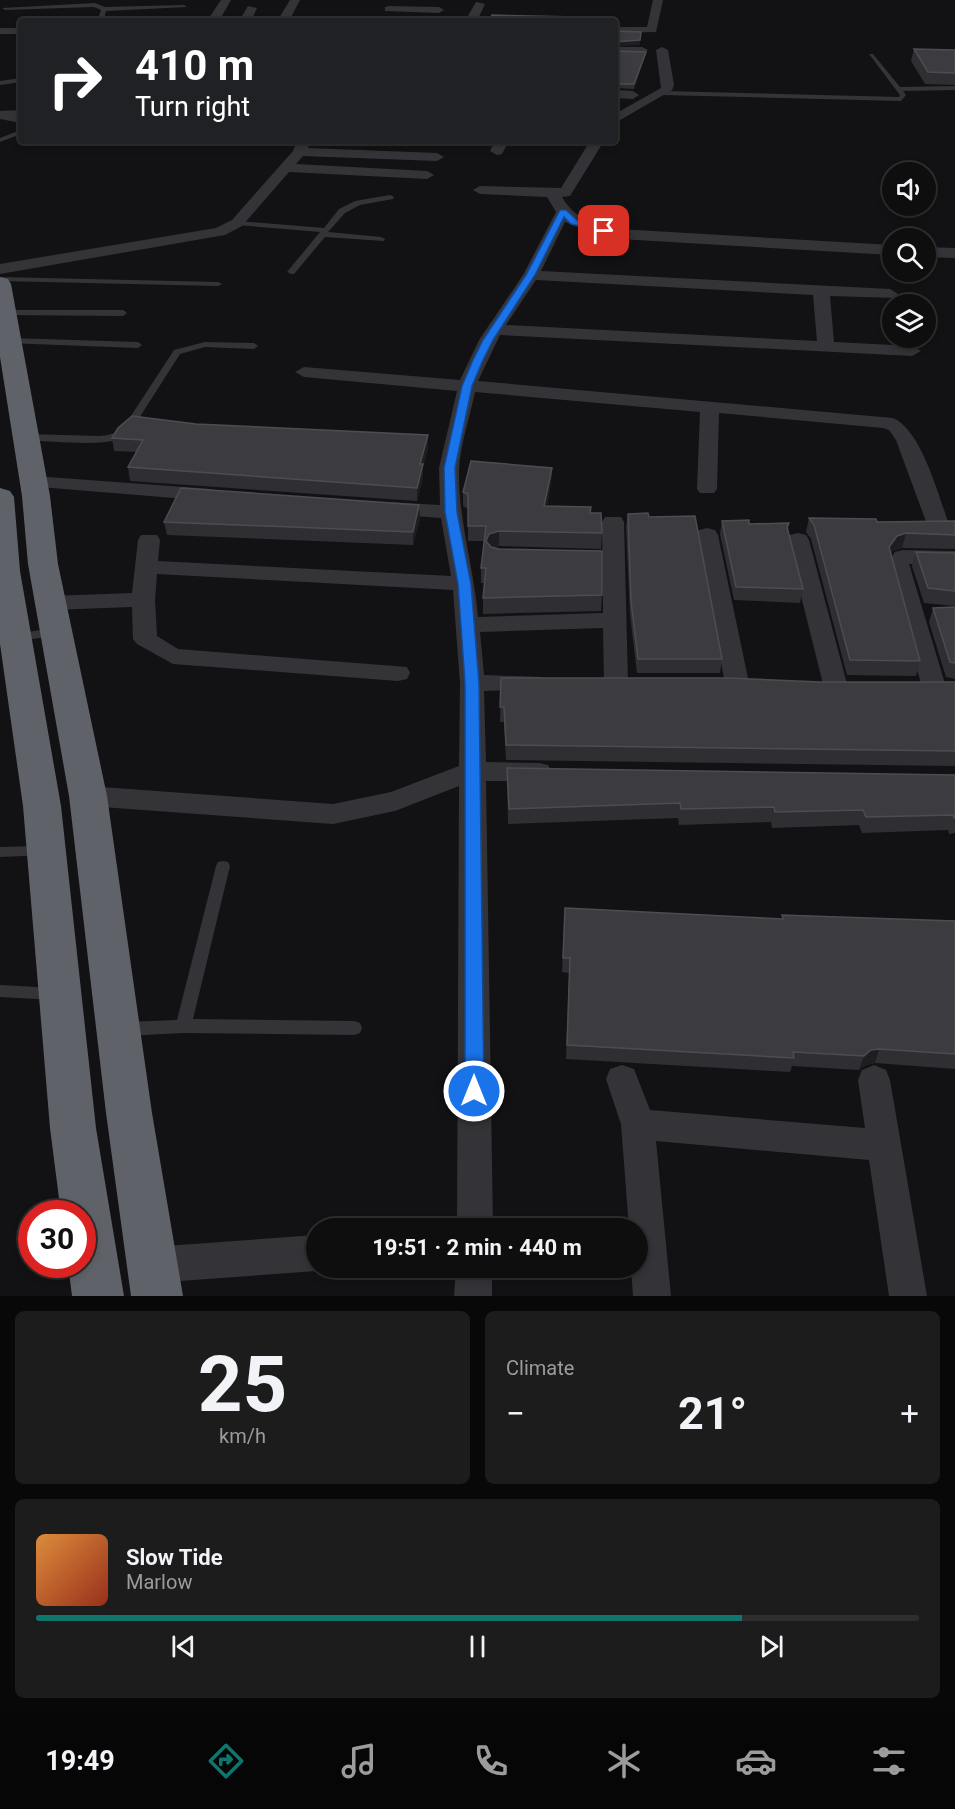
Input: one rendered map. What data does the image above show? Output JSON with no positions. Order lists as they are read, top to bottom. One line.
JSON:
{"page":{"turn":["410 m","Turn right"],"limit":"30","trip":"19:51 · 2 min · 440 m","tile":[["25","km/h"],"Climate"],"heat":["−","21°","+"],"song":["Slow Tide","Marlow"],"tabs":"19:49"}}
